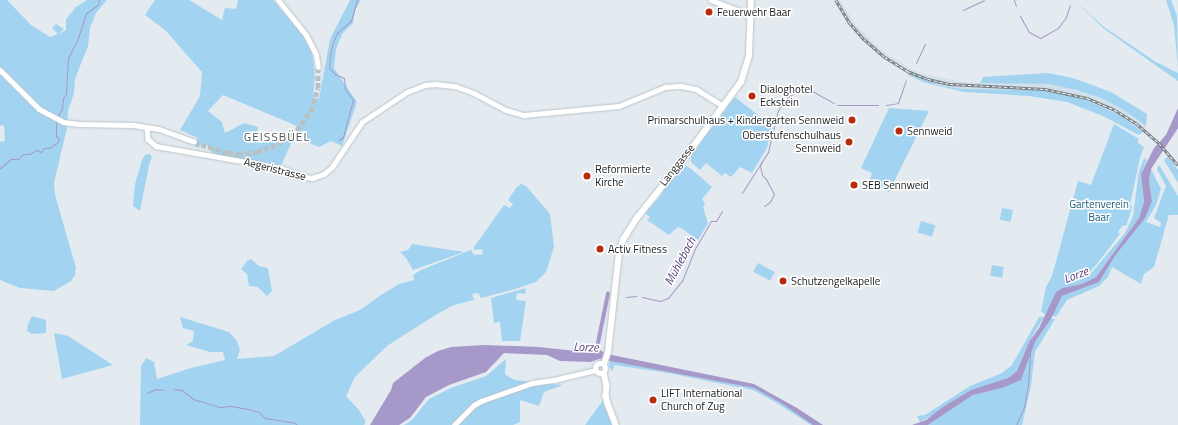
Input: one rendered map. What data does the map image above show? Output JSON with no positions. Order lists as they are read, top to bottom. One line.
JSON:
{"streets":{"main road":["Langgasse"],"street":["Aegeristrasse"]},"crossings":[["Langgasse","Aegeristrasse"]],"districts":["GEISSBÜEL"],"water":["Mühlebach","Lorze"],"parks":["Gartenverein Baar"],"places":["Feuerwehr Baar","Dialoghotel Eckstein","Primarschulhaus + Kindergarten Sennweid","Sennweid","Oberstufenschulhaus Sennweid","Reformierte Kirche","SEB Sennweid","Activ Fitness","Schutzengelkapelle","LIFT International Church of Zug"]}
